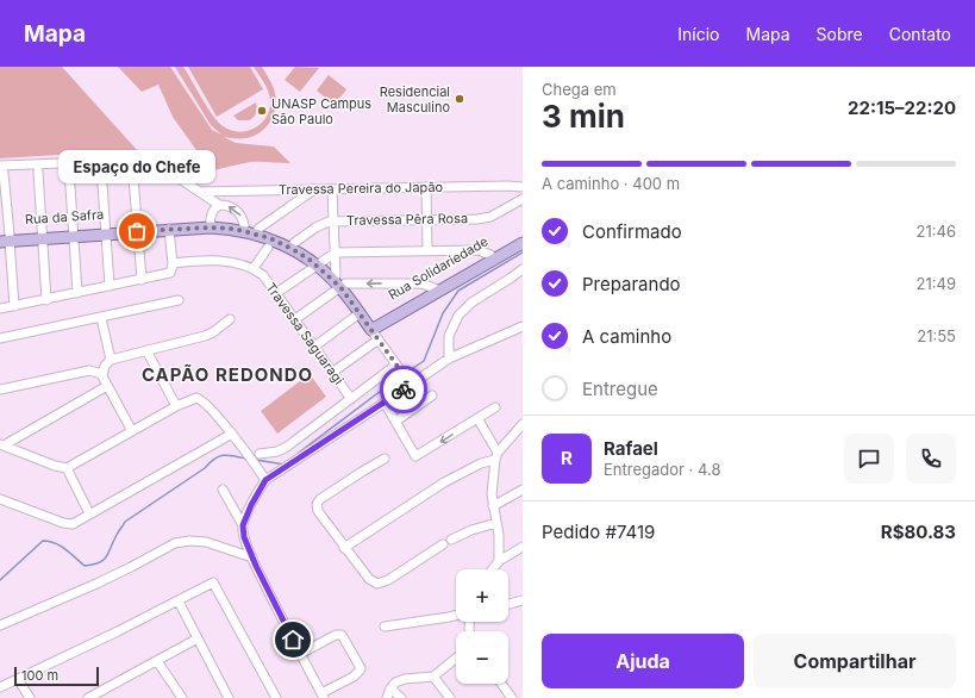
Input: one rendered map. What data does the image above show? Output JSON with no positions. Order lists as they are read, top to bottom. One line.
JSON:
{"streets":{"main road":["Rua da Safra","Rua Solidariedade"],"street":["Travessa Pereira do Japão","Travessa Pêra Rosa","Travessa Saguaragi"]},"crossings":[["Rua da Safra","Travessa Pêra Rosa"]],"districts":["CAPÃO REDONDO"],"places":["Residencial Masculino","UNASP Campus São Paulo","Espaço do Chefe"],"scale_bar":"100 m","page":{"header":"Mapa","nav":["Início","Mapa","Sobre","Contato"],"heading":["3 min","Chega em","22:15–22:20"],"panel":["Rafael","Entregador · 4.8","Pedido #7419","R$80.83"],"bar":"A caminho · 400 m","bubble":"Espaço do Chefe","list":[["Confirmado","21:46"],["Preparando","21:49"],["A caminho","21:55"],"Entregue"],"round":"R","map_buttons":["+","−"],"buttons":["Ajuda","Compartilhar"],"scale":"100 m"}}
